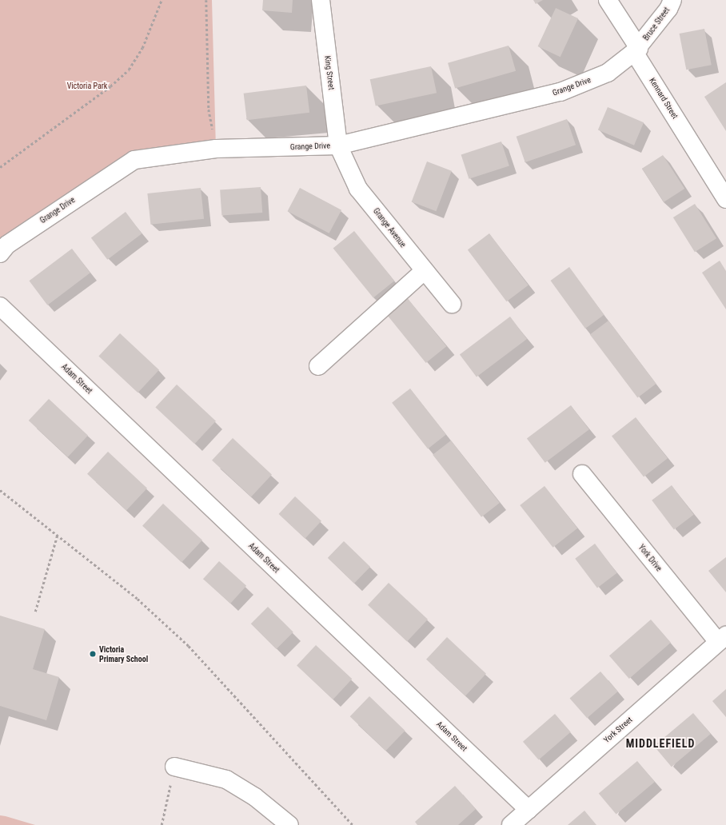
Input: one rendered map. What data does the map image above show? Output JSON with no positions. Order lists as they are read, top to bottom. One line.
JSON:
{"streets":{"street":["Bruce Street","King Street","Grange Drive","Kennard Street","Grange Avenue","Adam Street","York Drive","York Street"]},"crossings":[["Bruce Street","Grange Drive"],["Bruce Street","Kennard Street"],["King Street","Grange Drive"],["King Street","Grange Avenue"],["Grange Drive","Kennard Street"],["Grange Drive","Grange Avenue"],["Adam Street","York Street"],["York Drive","York Street"]],"districts":["MIDDLEFIELD"],"parks":["Victoria Park"],"places":["Victoria Primary School"]}
